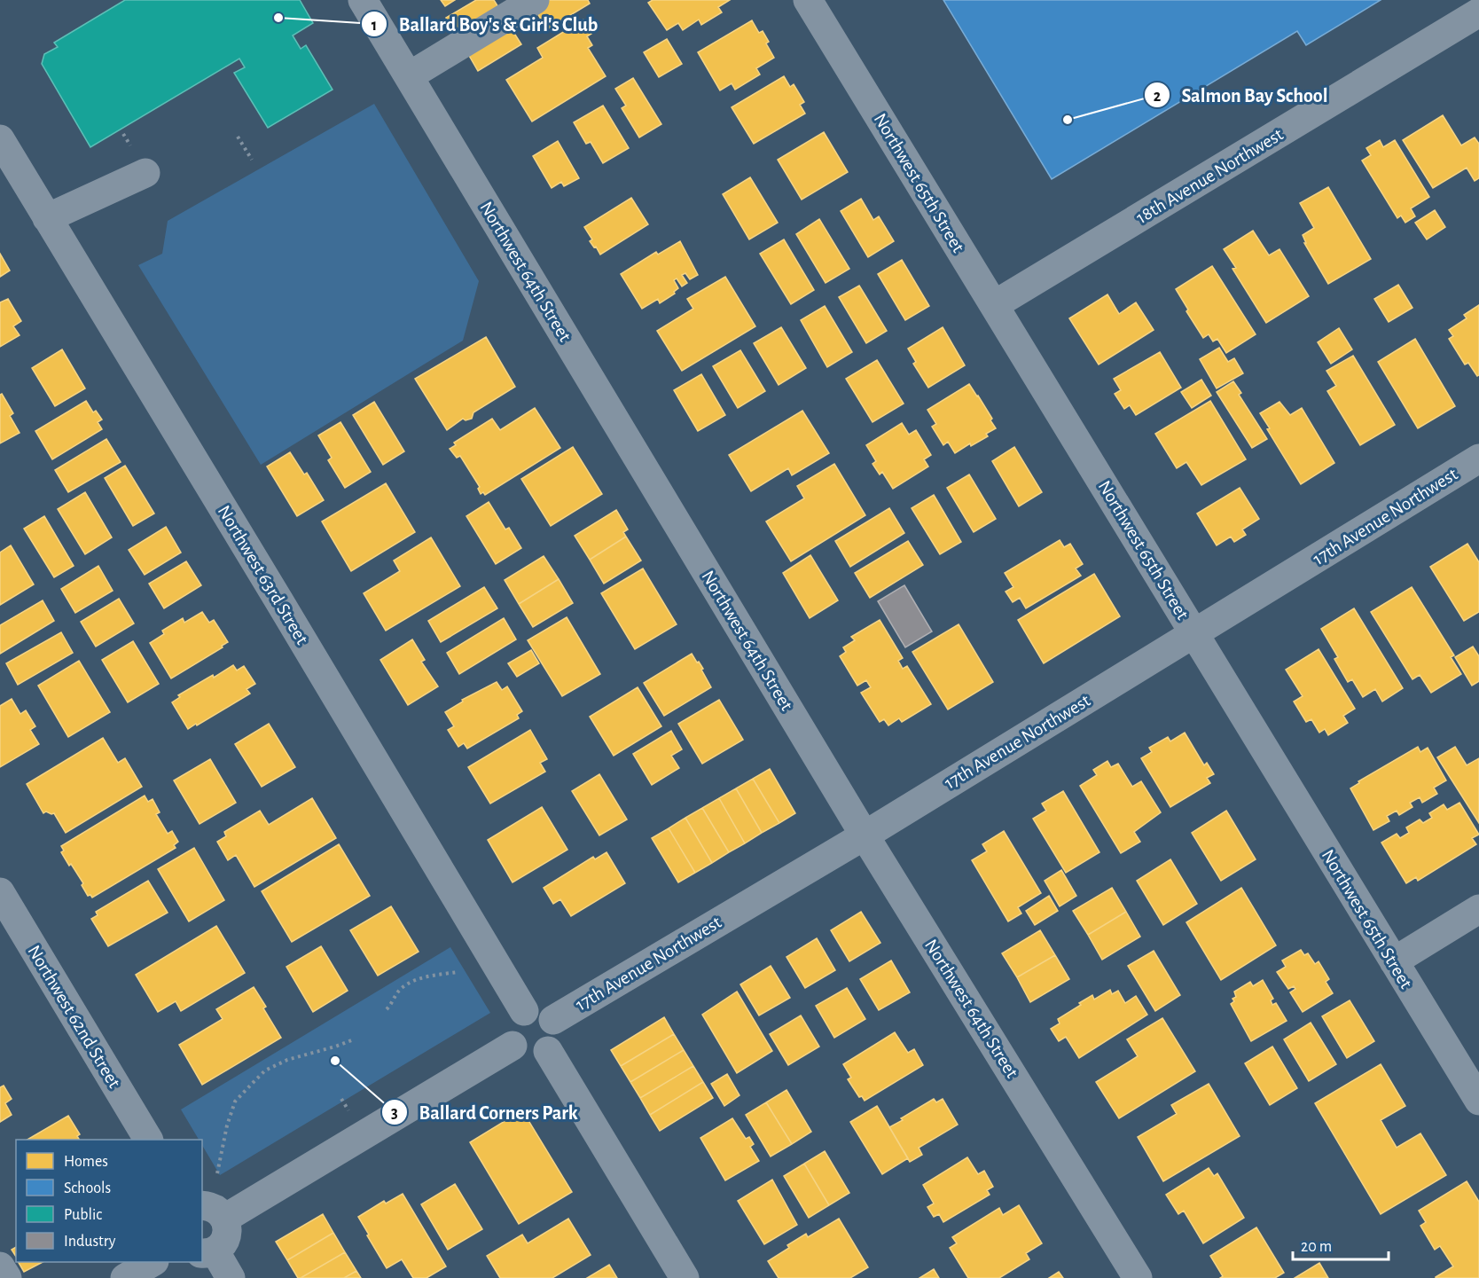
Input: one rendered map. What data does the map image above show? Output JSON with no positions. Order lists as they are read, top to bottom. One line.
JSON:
{"streets":{"street":["18th Avenue Northwest","Northwest 65th Street","Northwest 64th Street","17th Avenue Northwest","Northwest 63rd Street","Northwest 62nd Street"]},"crossings":[["18th Avenue Northwest","Northwest 65th Street"],["Northwest 65th Street","17th Avenue Northwest"],["Northwest 64th Street","17th Avenue Northwest"],["17th Avenue Northwest","Northwest 63rd Street"]],"places":["Ballard Boy's & Girl's Club","Salmon Bay School","Ballard Corners Park"],"legend":["Homes","Schools","Public","Industry"],"scale_bar":"20 m"}
